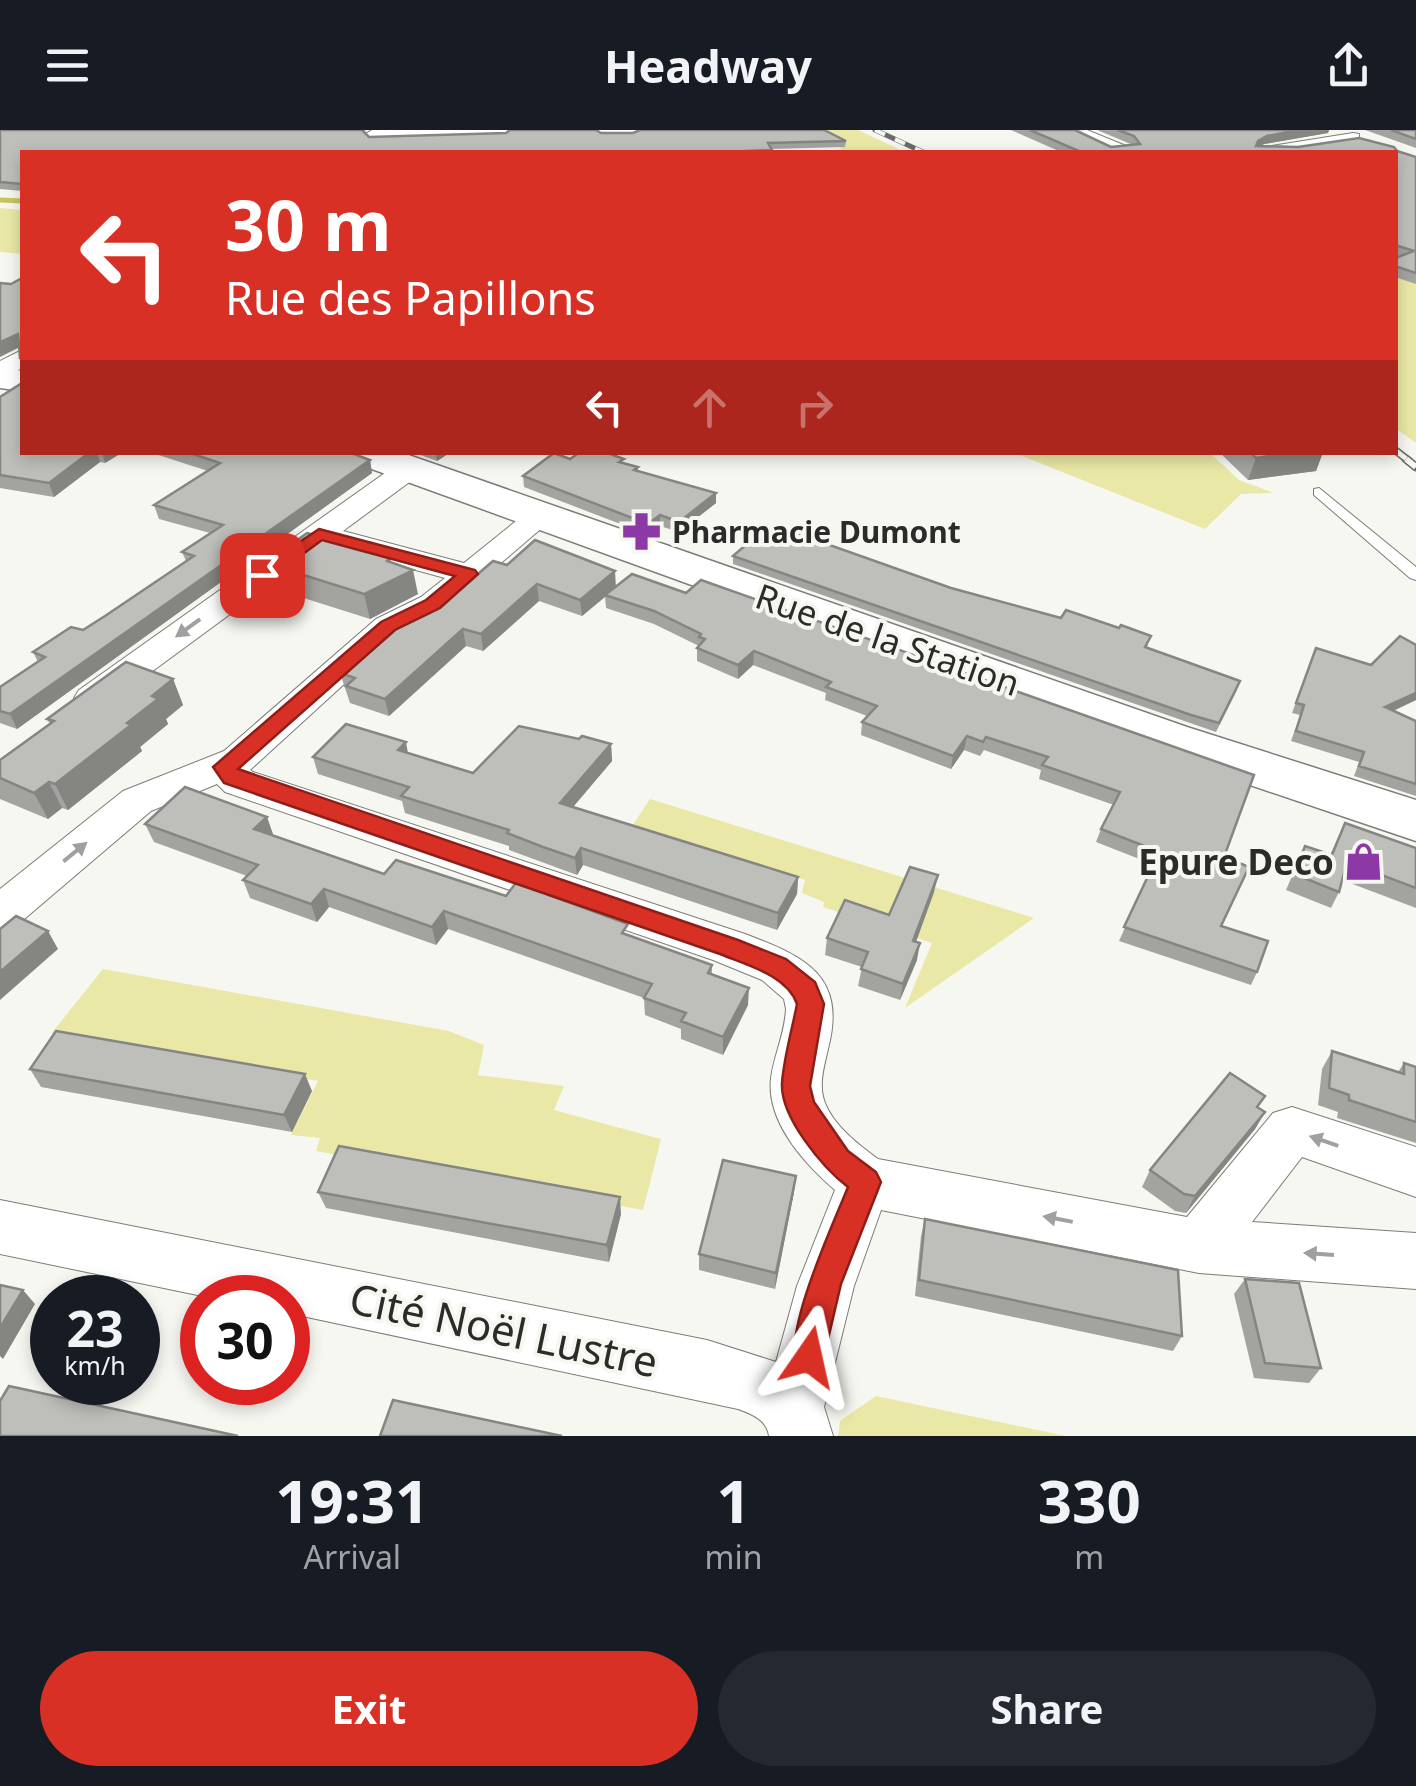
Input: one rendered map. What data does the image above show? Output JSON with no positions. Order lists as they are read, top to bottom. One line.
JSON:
{"streets":{"street":["Rue de la Station","Cité Noël Lustre"]},"places":{"pharmacy":["Pharmacie Dumont"],"shop":["Epure Deco"]},"page":{"header":"Headway","turn":["30 m","Rue des Papillons"],"speed":"23 km/h","limit":"30","eta":["19:31","Arrival","1","min","330","m"],"buttons":["Exit","Share"]}}
